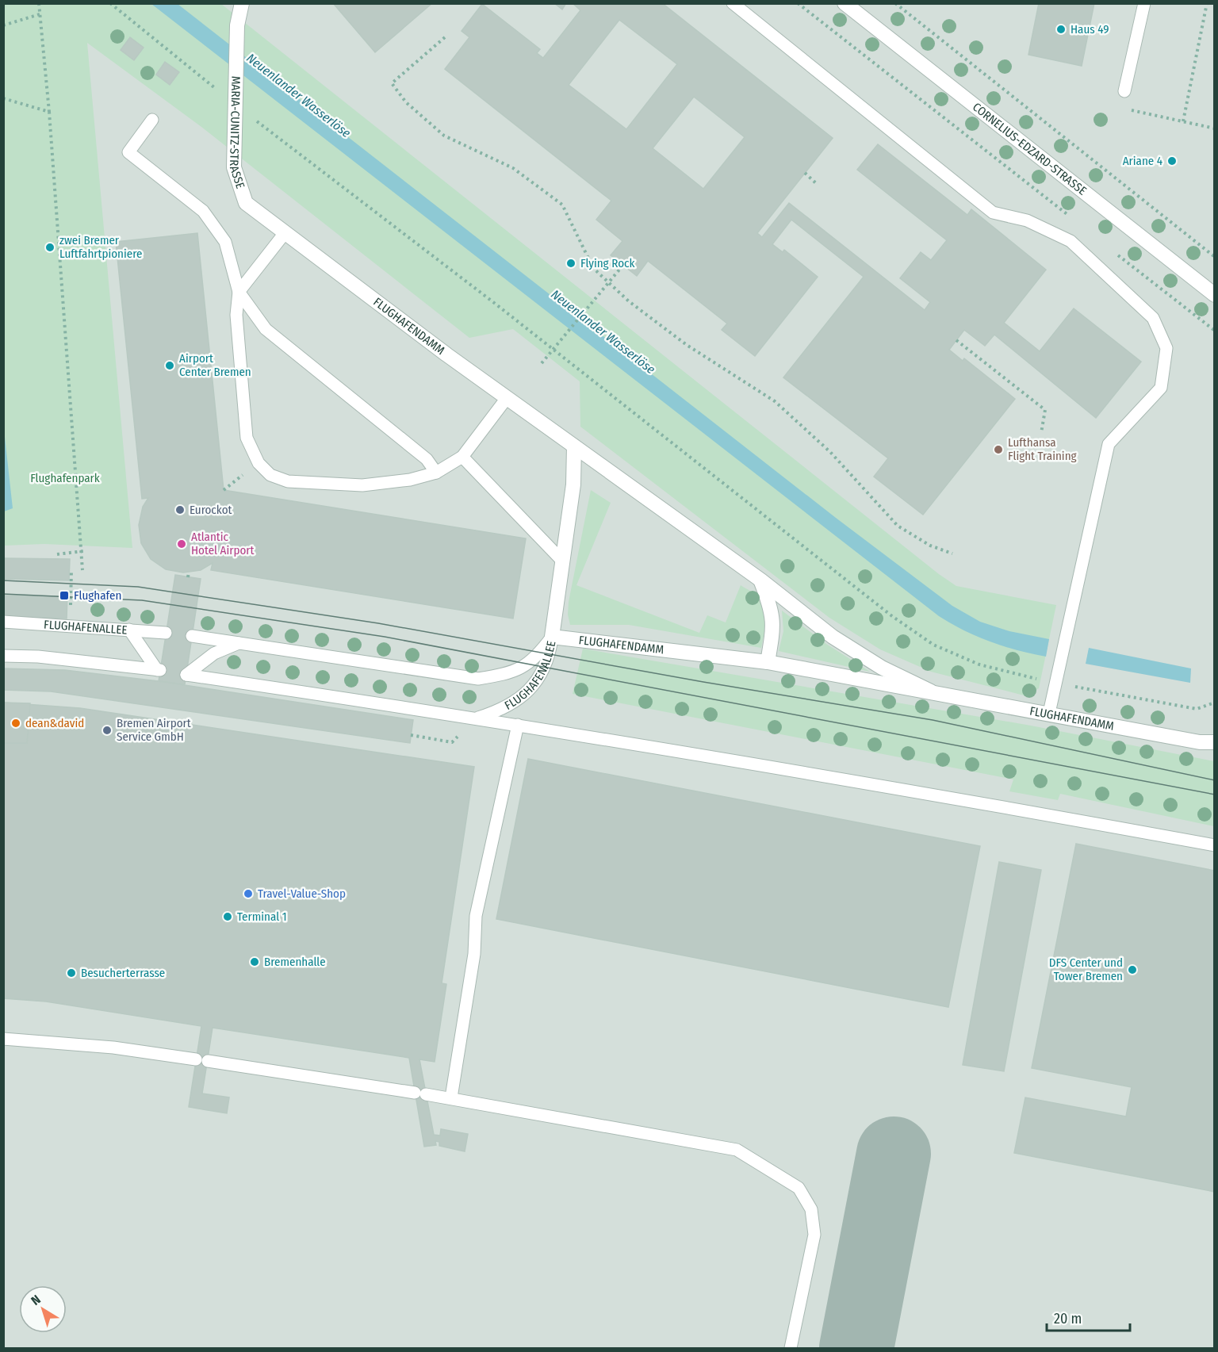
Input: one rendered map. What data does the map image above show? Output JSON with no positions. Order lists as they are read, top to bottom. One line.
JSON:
{"streets":{"street":["MARIA-CUNITZ-STRASSE","CORNELIUS-EDZARD-STRASSE","FLUGHAFENDAMM"],"lane":["FLUGHAFENALLEE"]},"crossings":[["MARIA-CUNITZ-STRASSE","FLUGHAFENDAMM"],["FLUGHAFENDAMM","FLUGHAFENALLEE"]],"water":["Neuenlander Wasserlöse"],"parks":["Flughafenpark"],"places":{"other":["Haus 49","Ariane 4","zwei Bremer Luftfahrtpioniere","Flying Rock","Airport Center Bremen","Lufthansa Flight Training","Eurockot","Atlantic Hotel Airport","dean&david","Bremen Airport Service GmbH","Travel-Value-Shop","Terminal 1","Bremenhalle","DFS Center und Tower Bremen","Besucherterrasse"],"transit":["Flughafen"]},"scale_bar":"20 m","north":"top left"}
